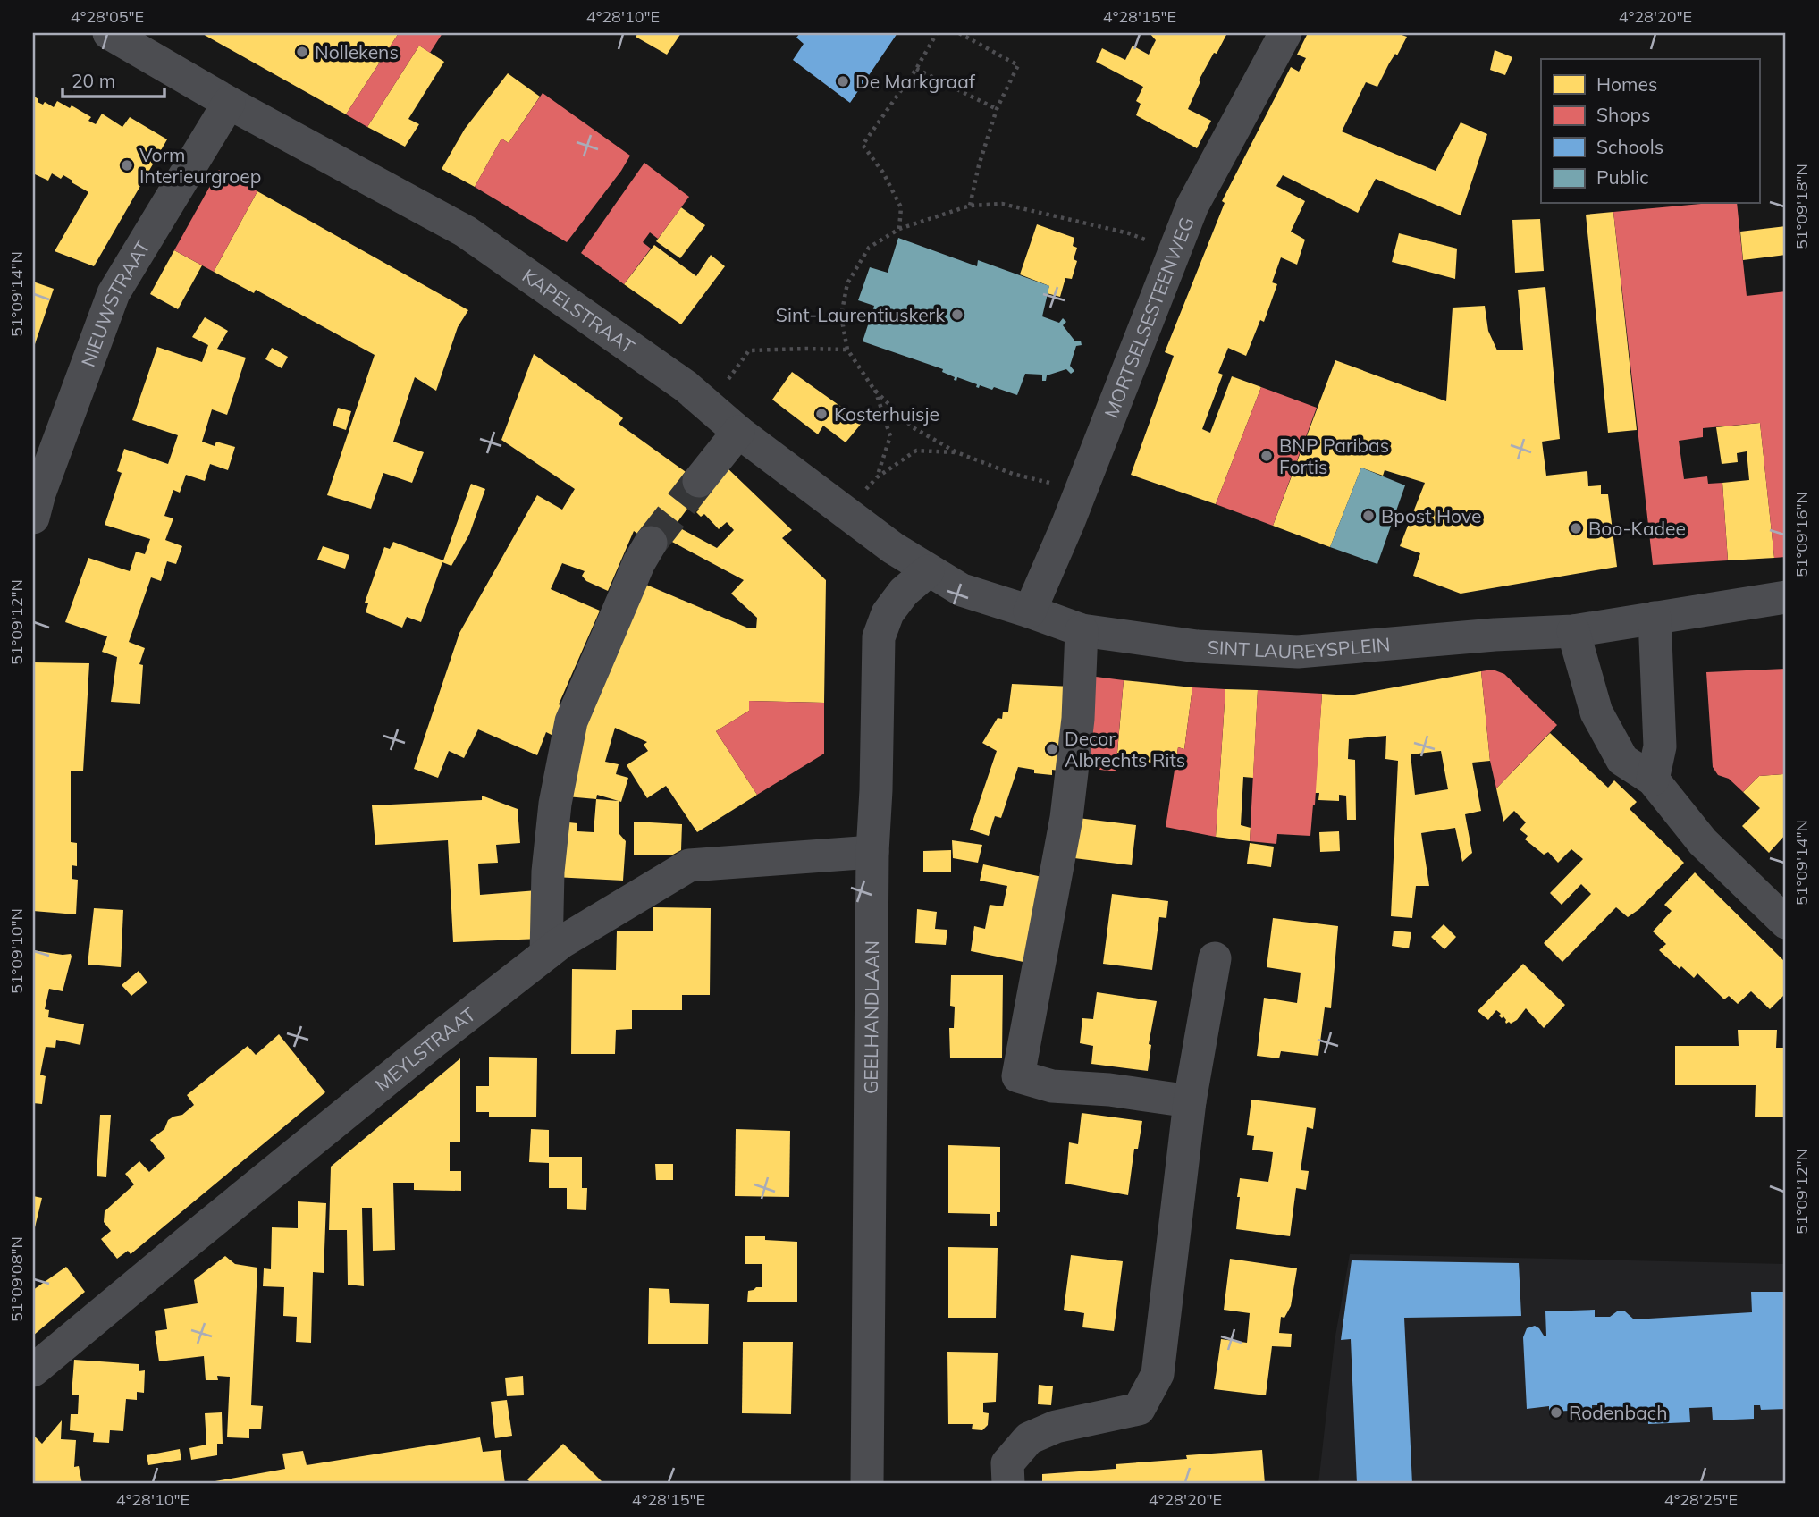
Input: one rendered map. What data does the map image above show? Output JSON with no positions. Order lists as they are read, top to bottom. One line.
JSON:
{"streets":{"street":["NIEUWSTRAAT","KAPELSTRAAT","MORTSELSESTEENWEG","SINT LAUREYSPLEIN","GEELHANDLAAN","MEYLSTRAAT"]},"crossings":[["NIEUWSTRAAT","KAPELSTRAAT"],["KAPELSTRAAT","MORTSELSESTEENWEG"],["KAPELSTRAAT","SINT LAUREYSPLEIN"],["KAPELSTRAAT","GEELHANDLAAN"],["MORTSELSESTEENWEG","SINT LAUREYSPLEIN"],["GEELHANDLAAN","MEYLSTRAAT"]],"places":["Nollekens","De Markgraaf","Vorm Interieurgroep","Sint-Laurentiuskerk","Kosterhuisje","BNP Paribas Fortis","Bpost Hove","Boo-Kadee","Decor Albrechts Rits","Rodenbach"],"legend":["Homes","Shops","Schools","Public"],"scale_bar":"20 m","coordinates":["4°28'05\"E","4°28'10\"E","4°28'15\"E","4°28'20\"E","51°09'18\"N","51°09'14\"N","51°09'16\"N","51°09'12\"N","51°09'10\"N","51°09'08\"N","4°28'25\"E"]}
